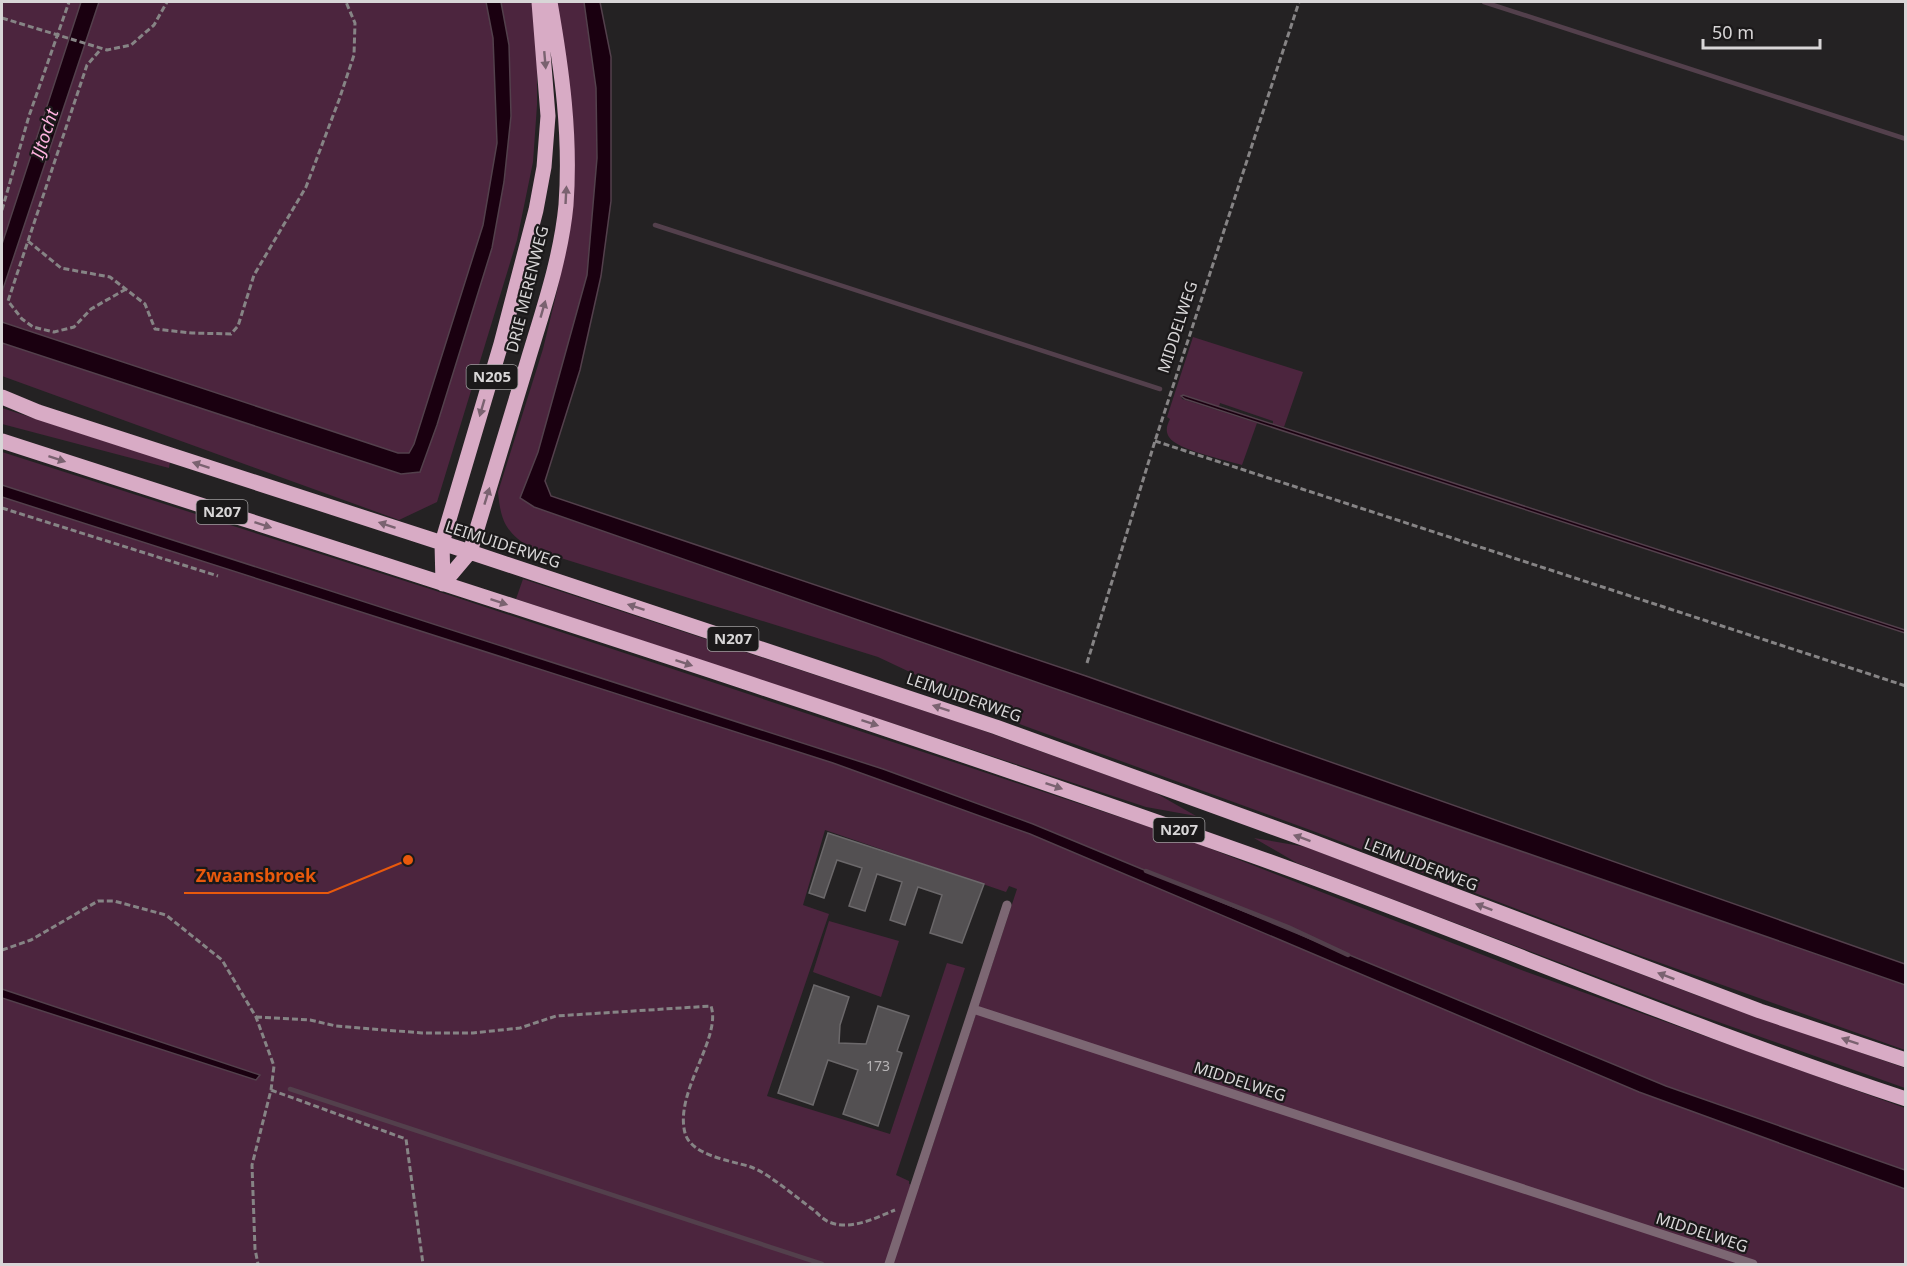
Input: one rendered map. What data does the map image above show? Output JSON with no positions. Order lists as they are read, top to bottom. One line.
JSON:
{"streets":{"main road":["DRIE MERENWEG","N205","N207","LEIMUIDERWEG"],"lane":["MIDDELWEG"]},"crossings":[["DRIE MERENWEG","N207"],["DRIE MERENWEG","LEIMUIDERWEG"]],"water":["IJtocht"],"places":["Zwaansbroek"],"house_numbers":["173"],"scale_bar":"50 m"}
